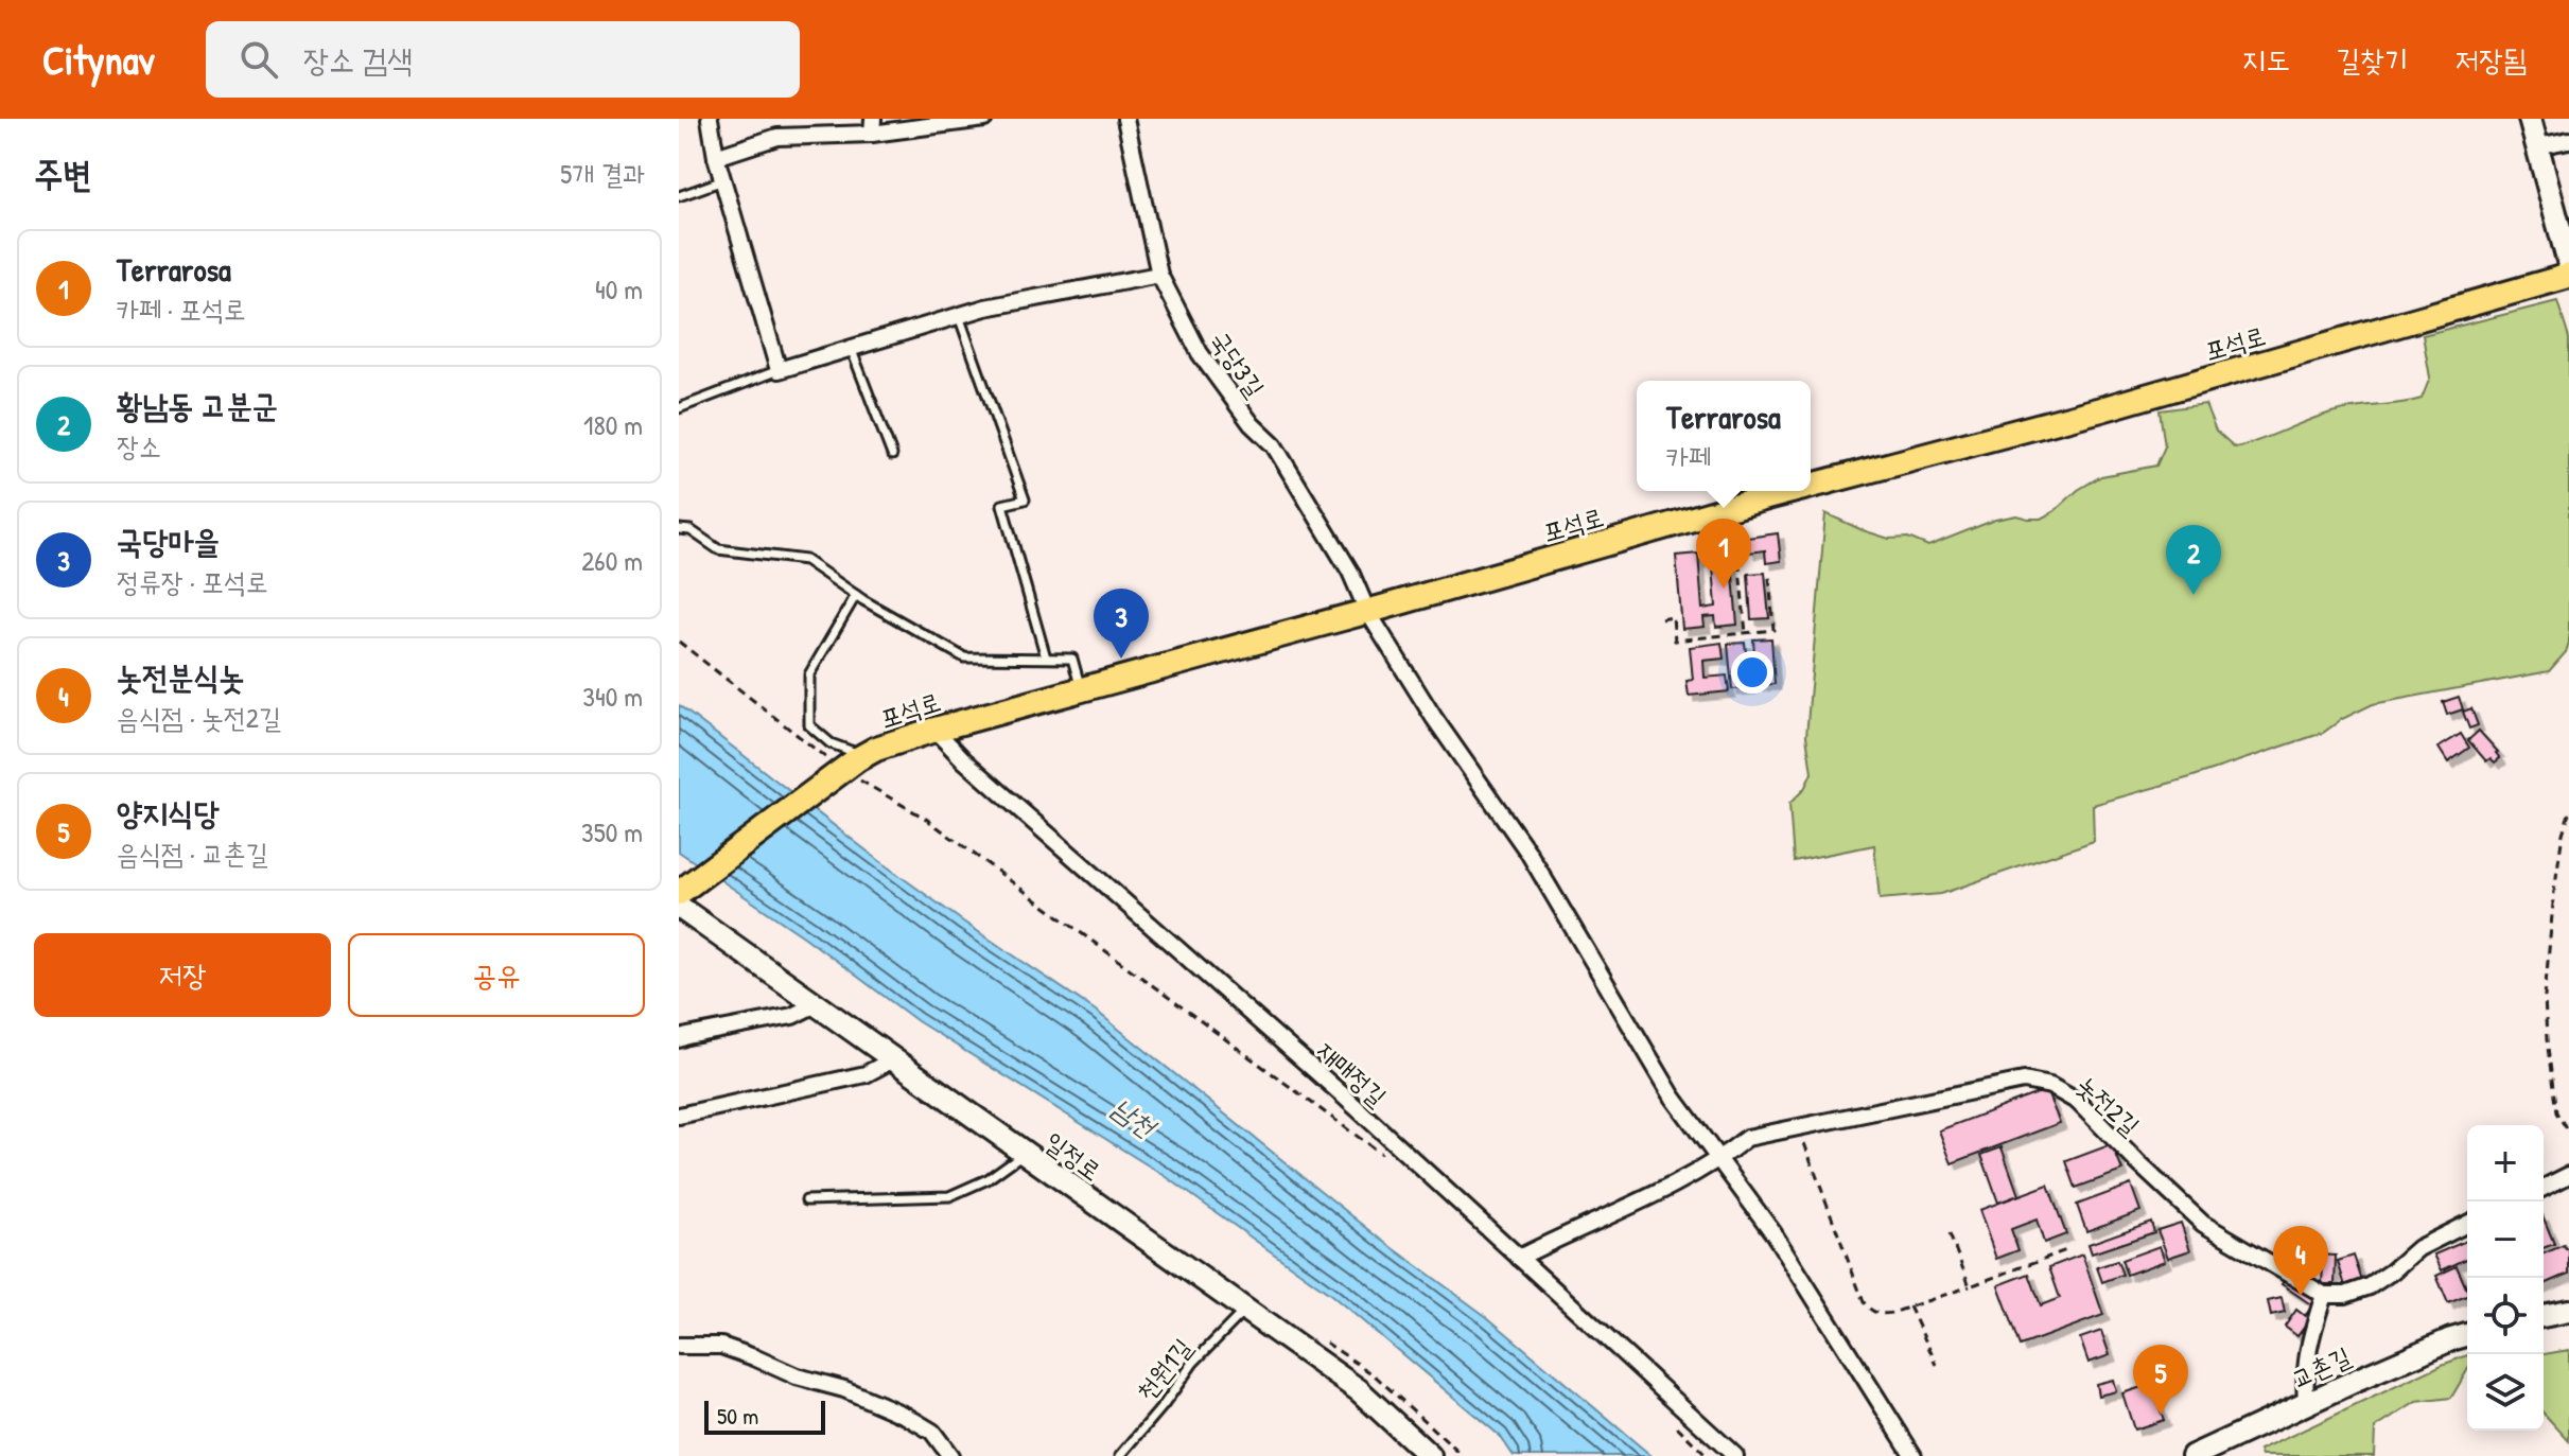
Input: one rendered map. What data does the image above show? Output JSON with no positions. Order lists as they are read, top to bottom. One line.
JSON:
{"streets":{"main road":["포석로"],"street":["국당3길","재매정길","놋전2길","일정로","교촌길"],"lane":["천원1길"]},"crossings":[["포석로","국당3길"],["포석로","재매정길"],["국당3길","놋전2길"],["재매정길","놋전2길"],["일정로","천원1길"]],"water":["남천"],"scale_bar":"50 m","page":{"header":"Citynav","search":"장소 검색","nav":["지도","길찾기","저장됨"],"heading":["주변","5개 결과"],"list":[{"mark":"1","name":"Terrarosa","note":"카페 · 포석로","value":"40 m"},{"mark":"2","name":"황남동 고분군","note":"장소","value":"180 m"},{"mark":"3","name":"국당마을","note":"정류장 · 포석로","value":"260 m"},{"mark":"4","name":"놋전분식놋","note":"음식점 · 놋전2길","value":"340 m"},{"mark":"5","name":"양지식당","note":"음식점 · 교촌길","value":"350 m"}],"popup":["Terrarosa","카페"],"pins":["1","2","3","4","5"],"buttons":["저장","공유"],"map_buttons":["+","−"],"scale":"50 m"}}
